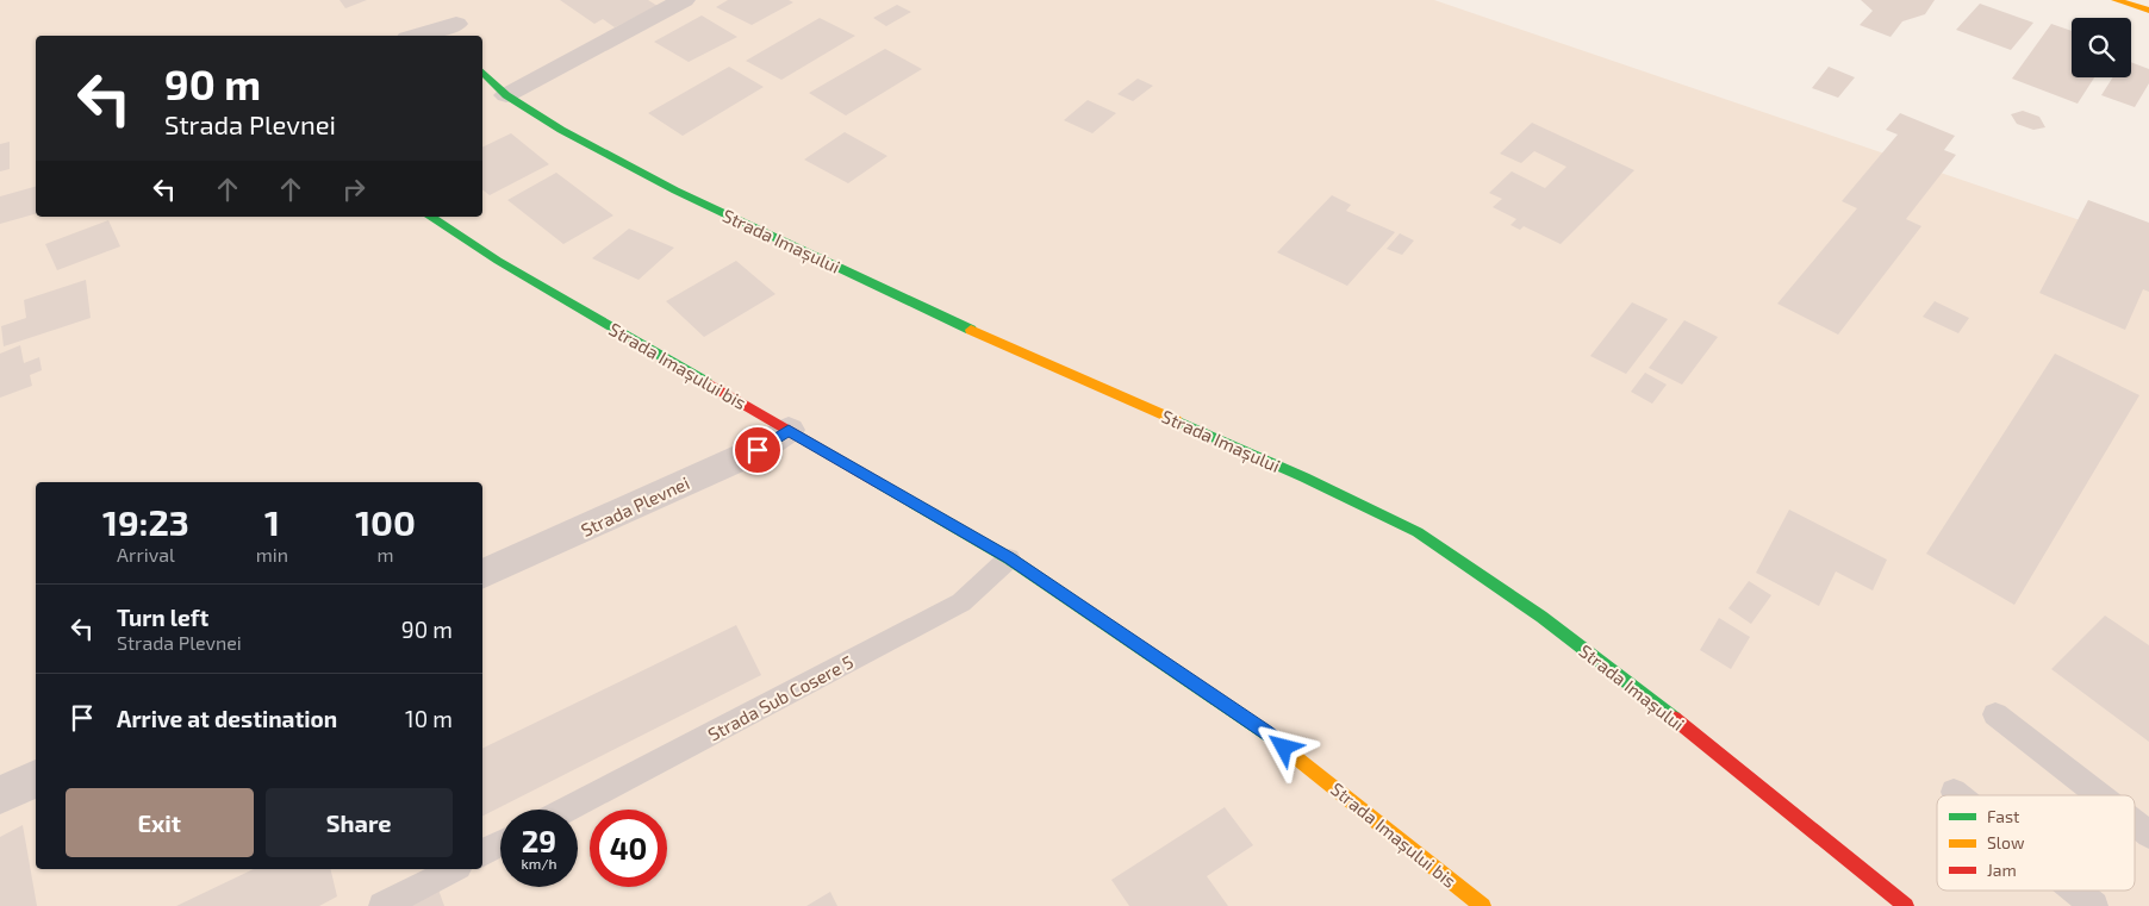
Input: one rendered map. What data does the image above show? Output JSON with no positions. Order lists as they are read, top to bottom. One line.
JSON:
{"streets":{"street":["Strada Imașului","Strada Imașului bis","Strada Plevnei"],"lane":["Strada Sub Cosere 5"]},"crossings":[["Strada Imașului bis","Strada Plevnei"],["Strada Imașului bis","Strada Sub Cosere 5"]],"legend":["Fast","Slow","Jam"],"page":{"turn":["90 m","Strada Plevnei"],"eta":["19:23","Arrival","1","min","100","m"],"list":[{"name":"Turn left","note":"Strada Plevnei","value":"90 m"},{"name":"Arrive at destination","value":"10 m"}],"buttons":["Exit","Share"],"speed":"29 km/h","limit":"40"}}
